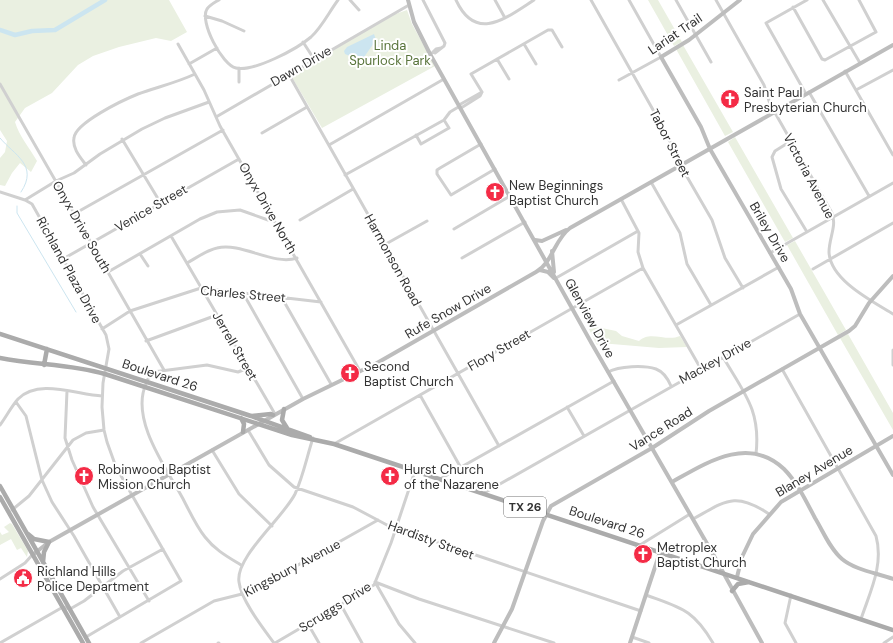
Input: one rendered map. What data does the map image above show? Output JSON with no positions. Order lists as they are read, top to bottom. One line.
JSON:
{"streets":{"main road":["Lariat Trail","Briley Drive","Rufe Snow Drive","Glenview Drive","Boulevard 26","Vance Road","Blaney Avenue","TX 26"],"street":["Dawn Drive","Tabor Street","Victoria Avenue","Venice Street","Onyx Drive North","Onyx Drive South","Harmonson Road","Richland Plaza Drive","Charles Street","Jerrell Street","Flory Street","Mackey Drive","Hardisty Street","Kingsbury Avenue","Scruggs Drive"]},"crossings":[["Lariat Trail","Tabor Street"],["Lariat Trail","Victoria Avenue"],["Lariat Trail","Briley Drive"],["Dawn Drive","Onyx Drive North"],["Dawn Drive","Harmonson Road"],["Dawn Drive","Glenview Drive"],["Tabor Street","Rufe Snow Drive"],["Victoria Avenue","Rufe Snow Drive"],["Venice Street","Onyx Drive North"],["Venice Street","Onyx Drive South"],["Venice Street","Richland Plaza Drive"],["Onyx Drive North","Charles Street"],["Onyx Drive North","Rufe Snow Drive"],["Onyx Drive South","Charles Street"],["Briley Drive","Rufe Snow Drive"],["Briley Drive","Mackey Drive"],["Briley Drive","Vance Road"],["Briley Drive","Blaney Avenue"],["Harmonson Road","Rufe Snow Drive"],["Harmonson Road","Flory Street"],["Richland Plaza Drive","Charles Street"],["Richland Plaza Drive","Rufe Snow Drive"],["Richland Plaza Drive","Boulevard 26"],["Charles Street","Jerrell Street"],["Rufe Snow Drive","Glenview Drive"],["Rufe Snow Drive","Jerrell Street"],["Rufe Snow Drive","Boulevard 26"],["Rufe Snow Drive","Hardisty Street"],["Glenview Drive","Flory Street"],["Glenview Drive","Mackey Drive"],["Glenview Drive","Boulevard 26"],["Glenview Drive","Vance Road"],["Flory Street","Boulevard 26"],["Mackey Drive","Boulevard 26"],["Boulevard 26","Vance Road"],["Boulevard 26","Blaney Avenue"],["Boulevard 26","Scruggs Drive"],["Vance Road","Hardisty Street"],["Hardisty Street","Kingsbury Avenue"],["Hardisty Street","Scruggs Drive"]],"parks":["Linda Spurlock Park"],"places":{"church":["Saint Paul Presbyterian Church","New Beginnings Baptist Church","Second Baptist Church","Robinwood Baptist Mission Church","Hurst Church of the Nazarene","Metroplex Baptist Church"],"public building":["Richland Hills Police Department"]}}
